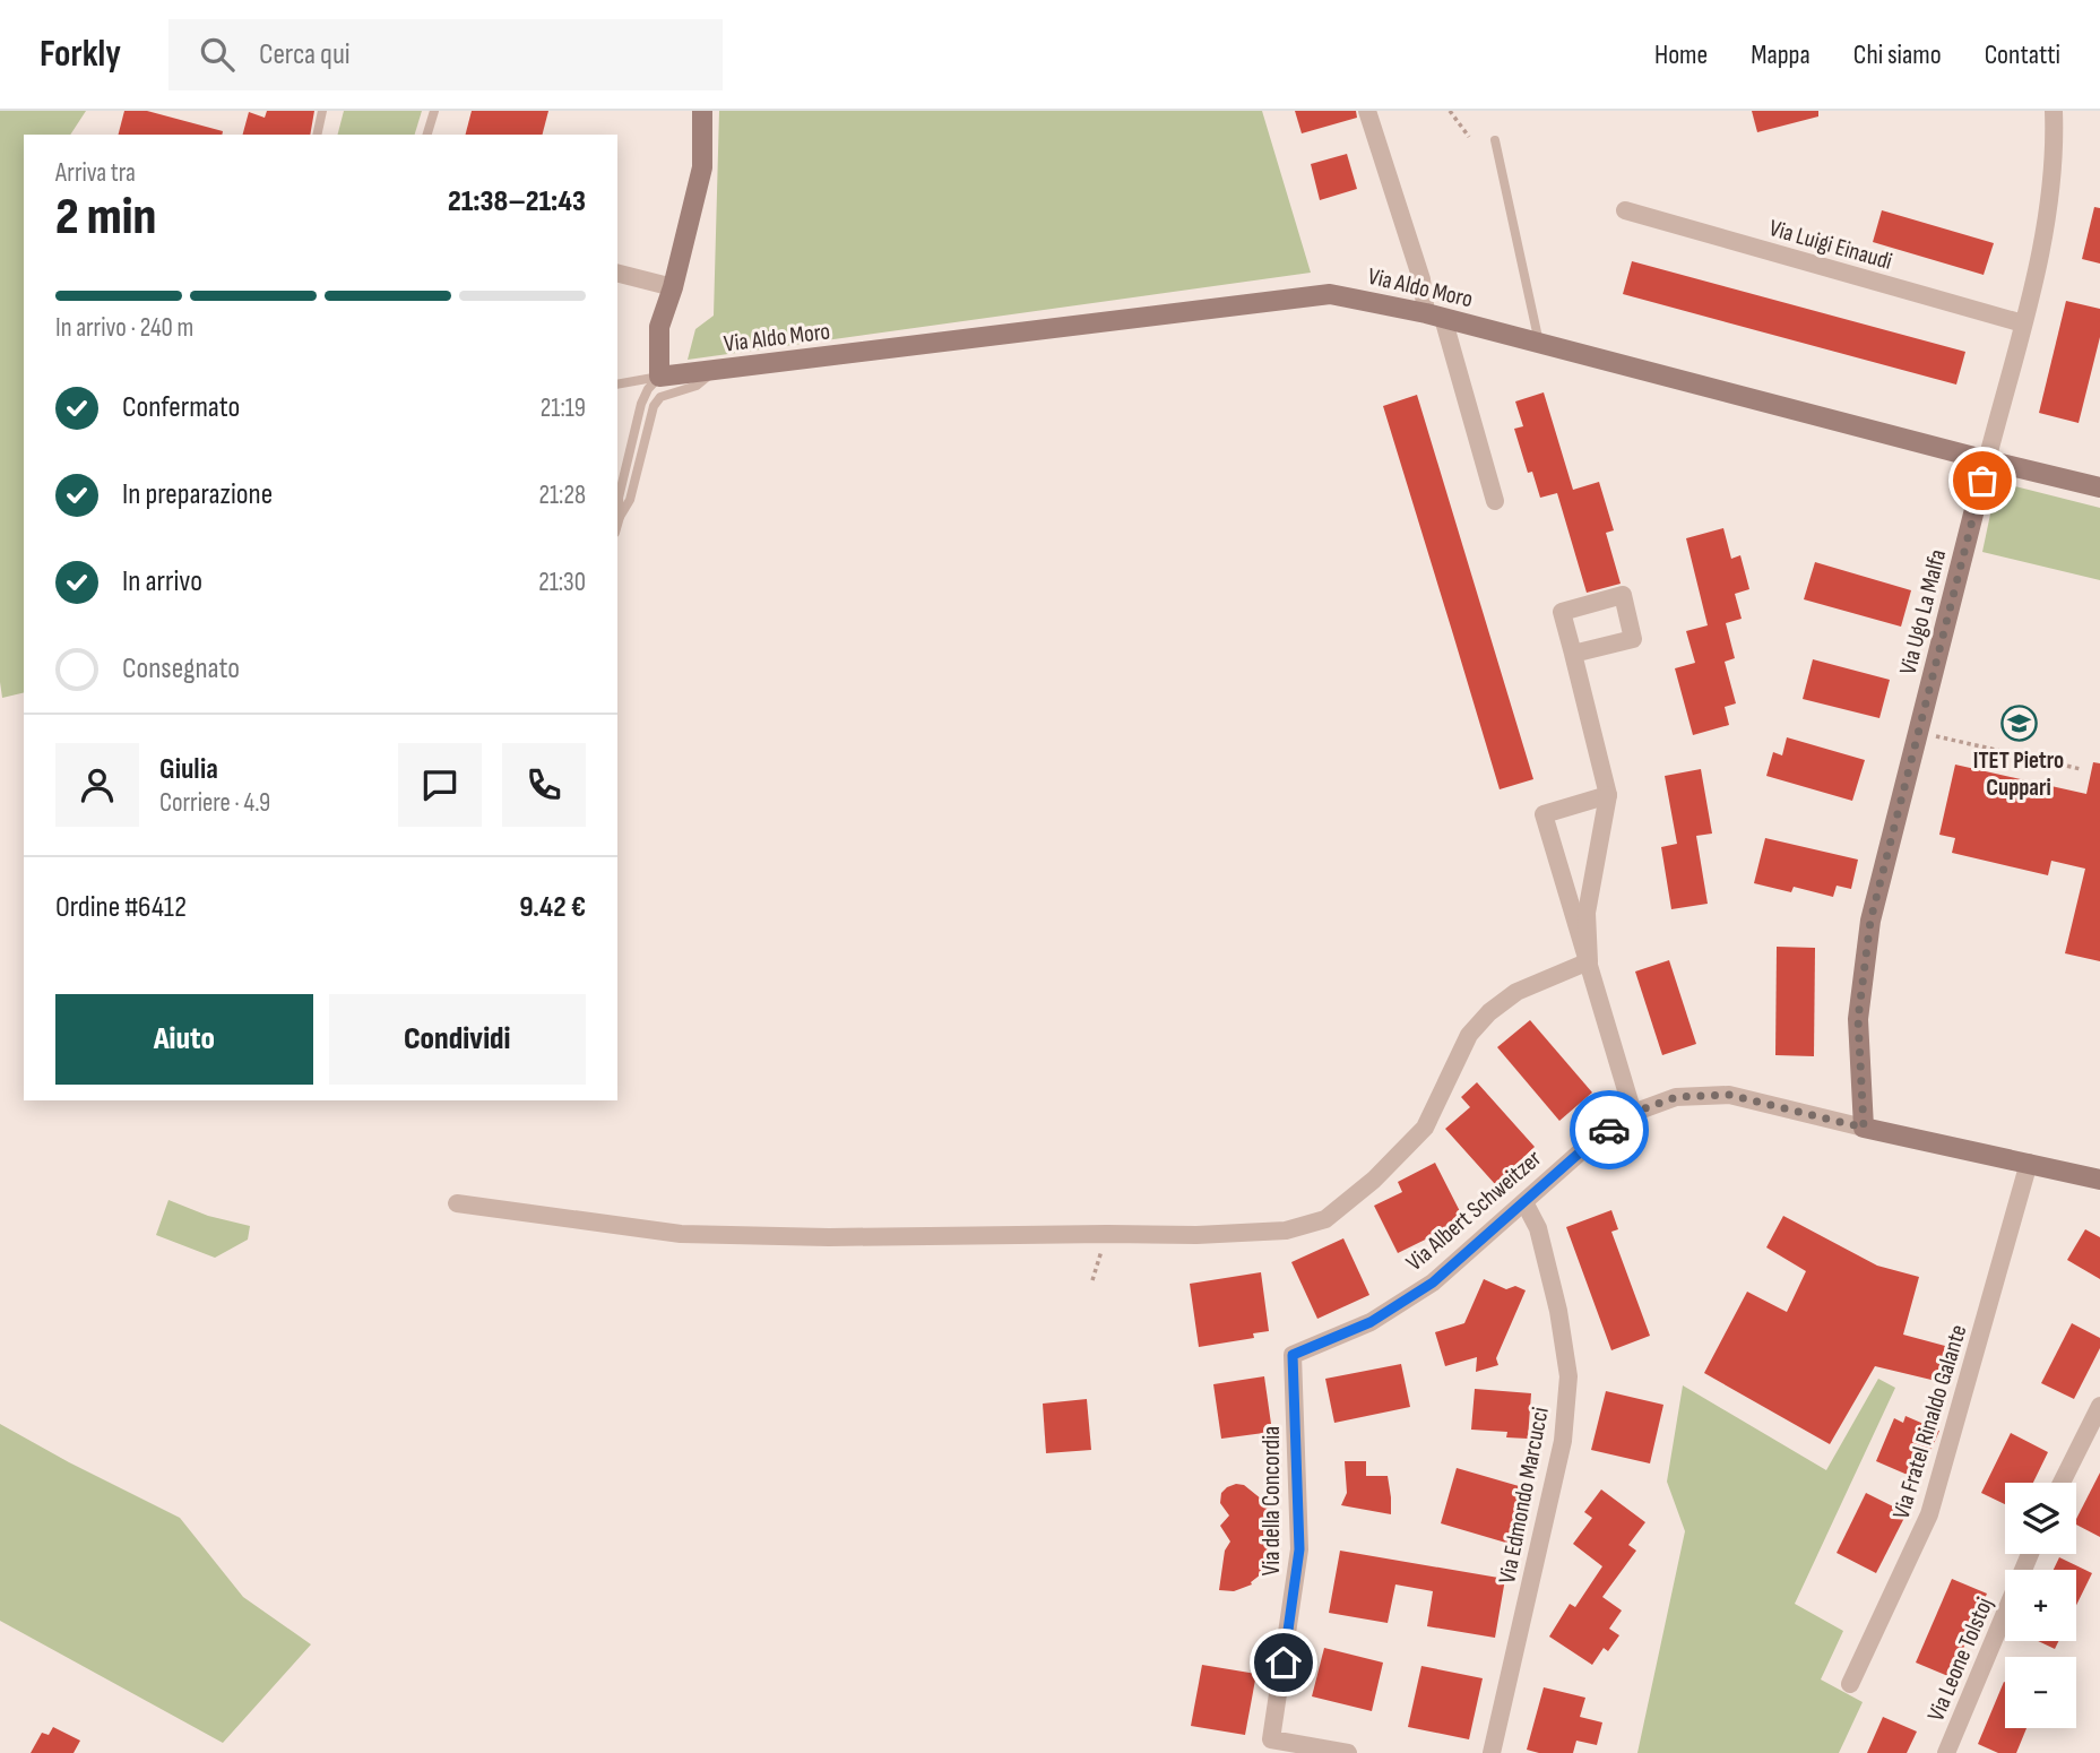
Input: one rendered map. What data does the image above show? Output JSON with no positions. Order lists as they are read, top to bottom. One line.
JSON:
{"streets":{"street":["Via Luigi Einaudi","Via Aldo Moro","Via Ugo La Malfa","Via Albert Schweitzer","Via Fratel Rinaldo Galante","Via Edmondo Marcucci","Via della Concordia","Via Leone Tolstoj"]},"crossings":[["Via Luigi Einaudi","Via Ugo La Malfa"],["Via Aldo Moro","Via Ugo La Malfa"],["Via Ugo La Malfa","Via Albert Schweitzer"],["Via Albert Schweitzer","Via Fratel Rinaldo Galante"],["Via Albert Schweitzer","Via Edmondo Marcucci"],["Via Albert Schweitzer","Via della Concordia"]],"places":{"school or university":["ITET Pietro Cuppari"]},"page":{"header":"Forkly","search":"Cerca qui","nav":["Home","Mappa","Chi siamo","Contatti"],"heading":["2 min","Arriva tra","21:38–21:43"],"panel":["Giulia","Corriere · 4.9","Ordine #6412","9.42 €"],"bar":"In arrivo · 240 m","list":[["Confermato","21:19"],["In preparazione","21:28"],["In arrivo","21:30"],"Consegnato"],"buttons":["Aiuto","Condividi"],"map_buttons":["+","−"]}}
